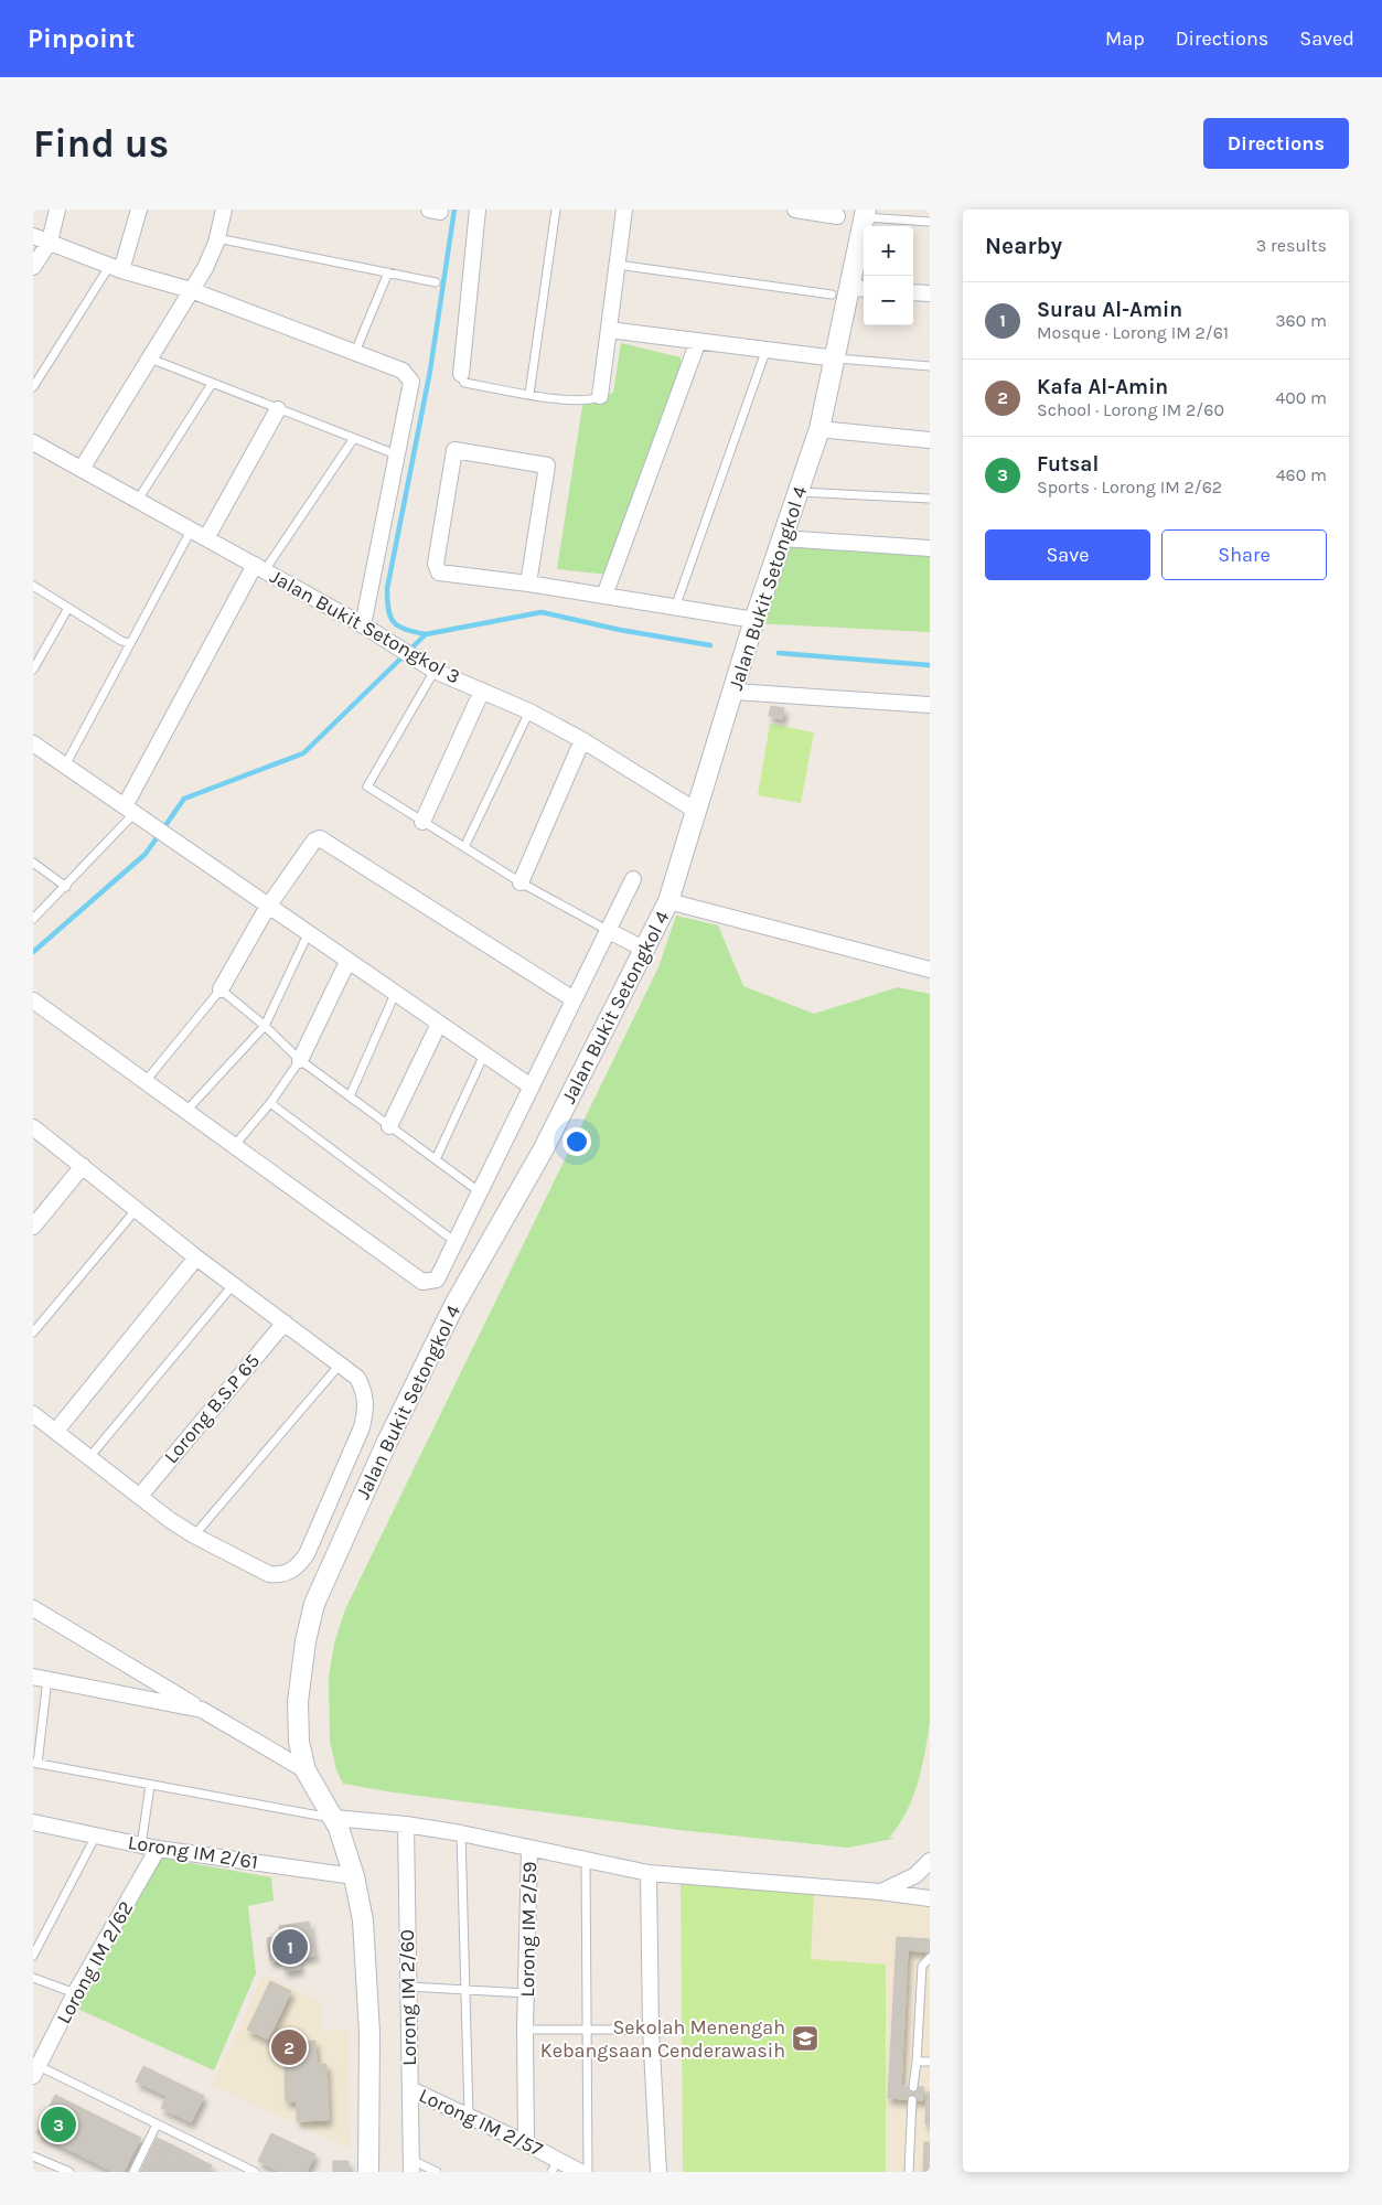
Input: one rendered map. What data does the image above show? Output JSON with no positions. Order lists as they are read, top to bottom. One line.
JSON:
{"streets":{"street":["Jalan Bukit Setongkol 4","Jalan Bukit Setongkol 3","Lorong B.S.P 65","Lorong IM 2/61","Lorong IM 2/59","Lorong IM 2/62","Lorong IM 2/60","Lorong IM 2/57"]},"crossings":[["Jalan Bukit Setongkol 4","Jalan Bukit Setongkol 3"],["Jalan Bukit Setongkol 4","Lorong IM 2/61"],["Lorong IM 2/61","Lorong IM 2/62"],["Lorong IM 2/59","Lorong IM 2/57"],["Lorong IM 2/60","Lorong IM 2/57"]],"places":{"school or university":["Sekolah Menengah Kebangsaan Cenderawasih"]},"page":{"header":"Pinpoint","nav":["Map","Directions","Saved"],"buttons":["Directions",["Save","Share"]],"title":"Find us","heading":["Nearby","3 results"],"map_buttons":["+","−"],"list":[{"mark":"1","name":"Surau Al-Amin","note":"Mosque · Lorong IM 2/61","value":"360 m"},{"mark":"2","name":"Kafa Al-Amin","note":"School · Lorong IM 2/60","value":"400 m"},{"mark":"3","name":"Futsal","note":"Sports · Lorong IM 2/62","value":"460 m"}],"pins":["1","2","3"]}}
